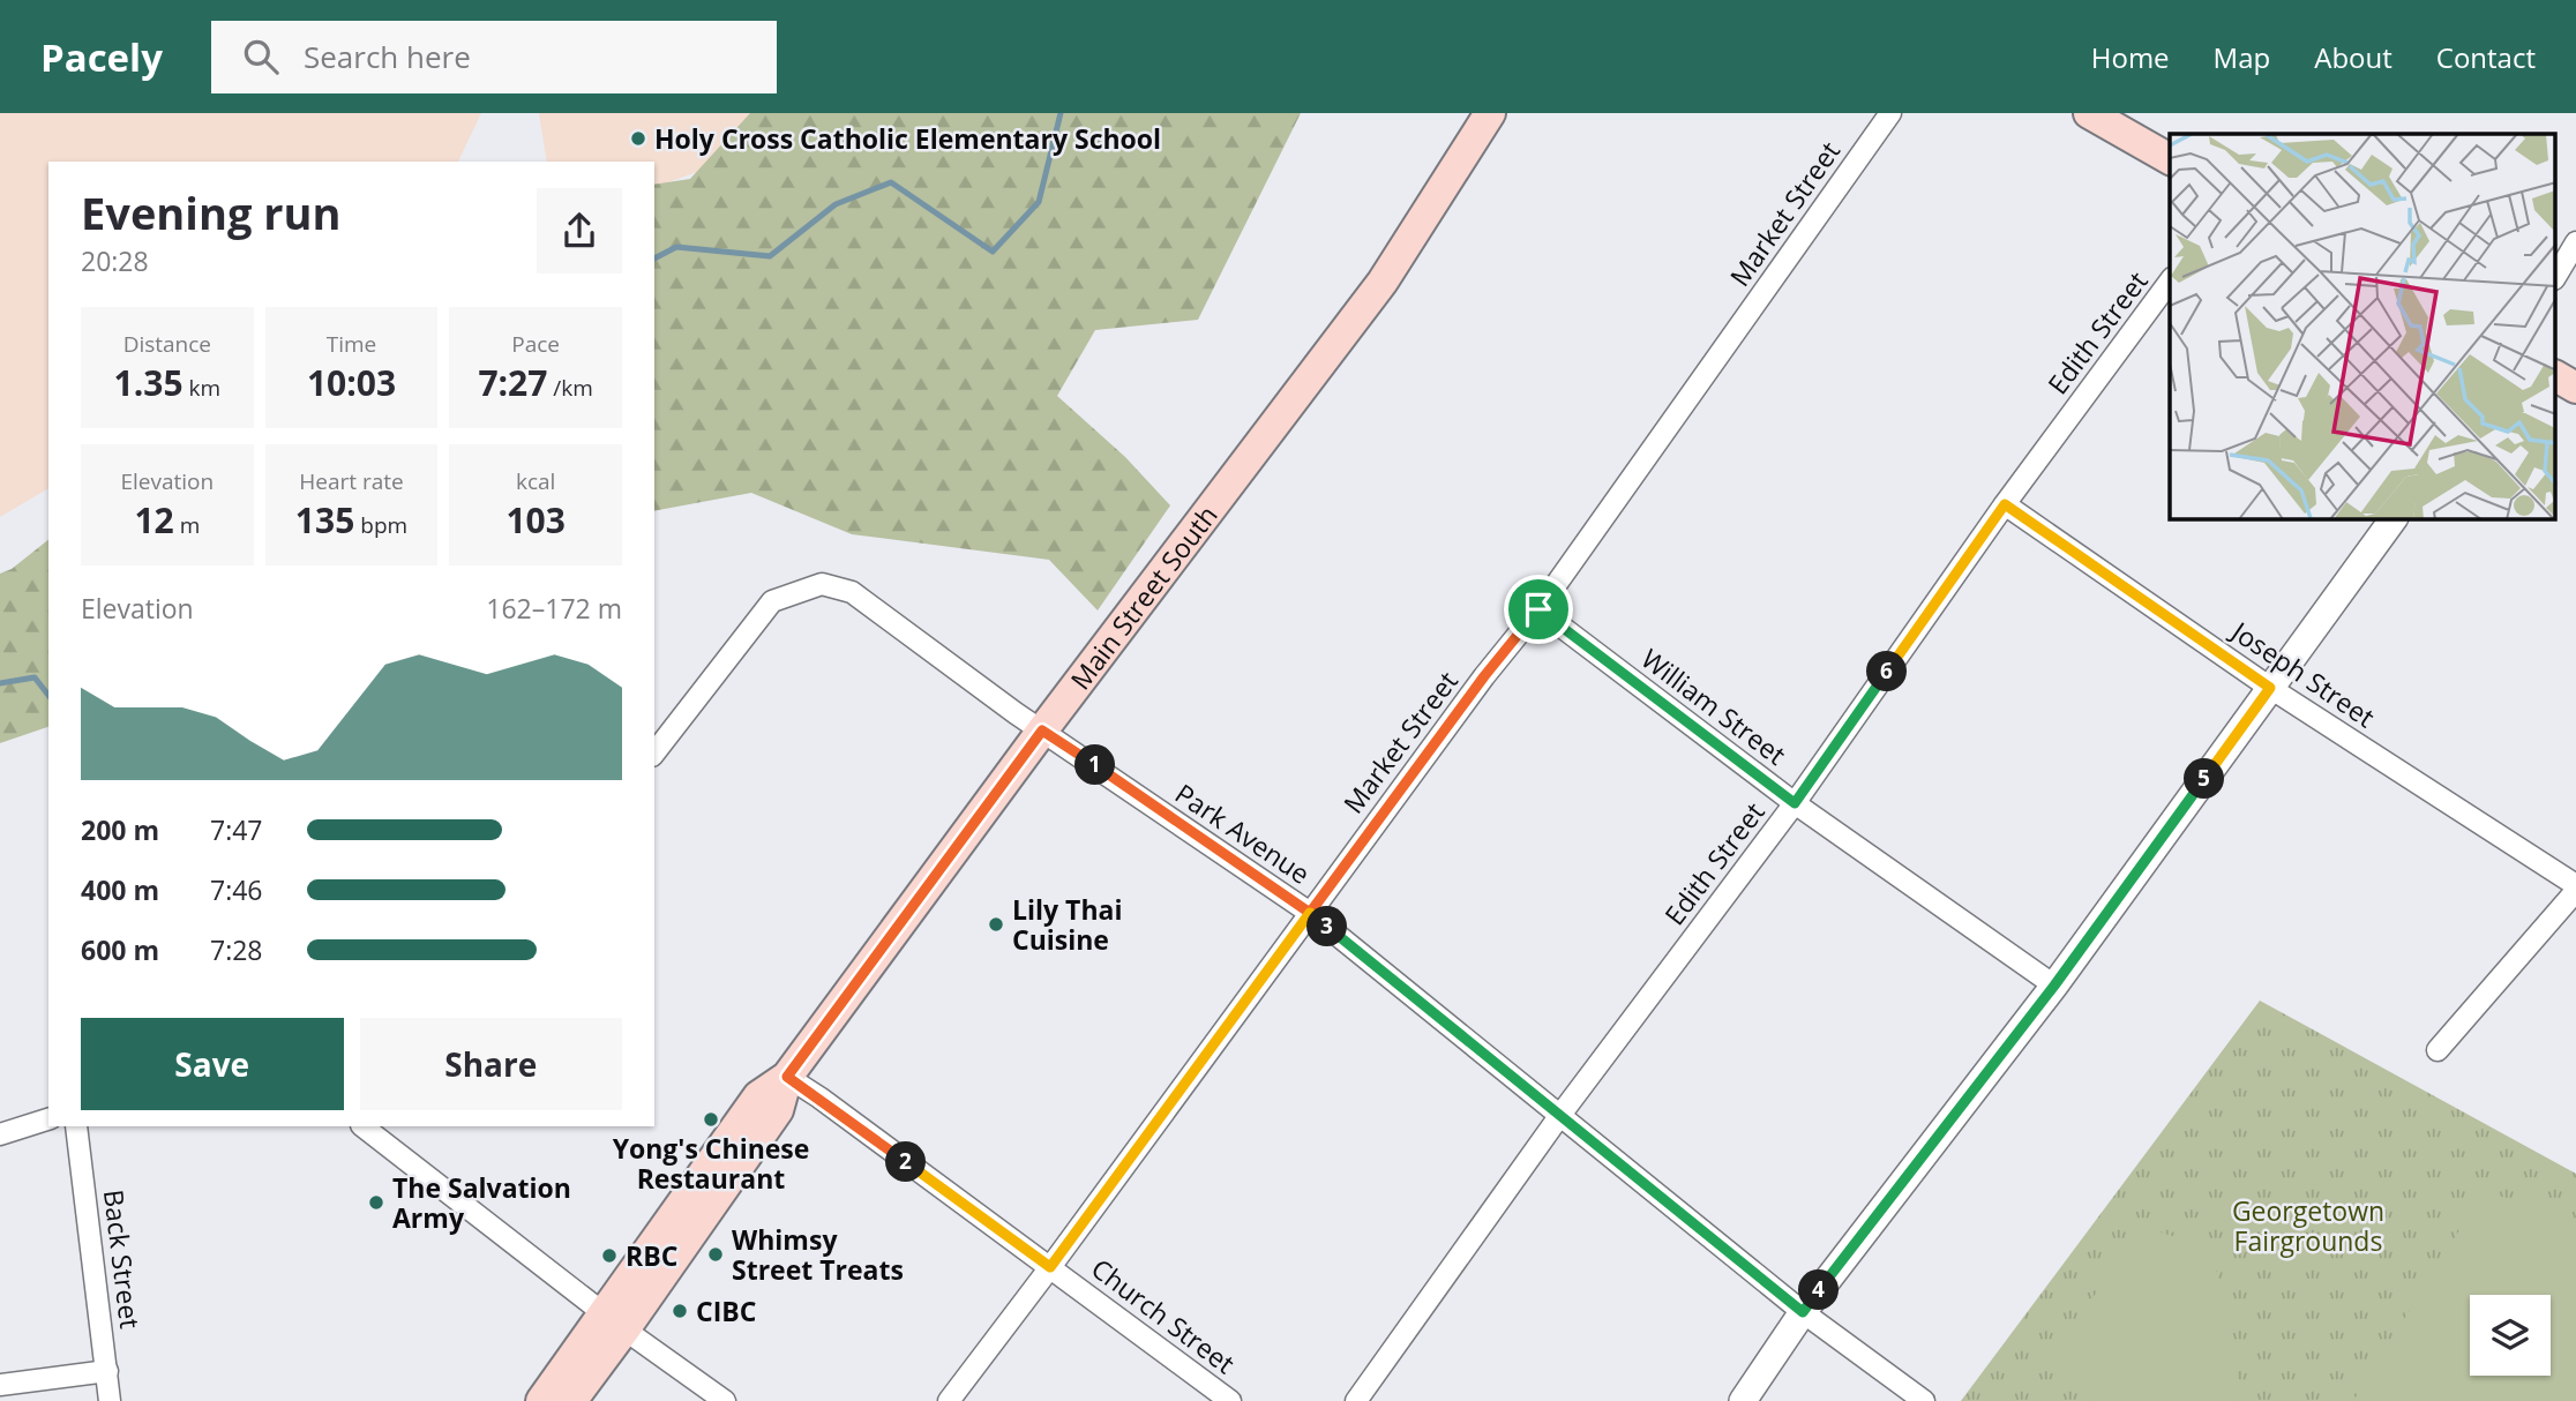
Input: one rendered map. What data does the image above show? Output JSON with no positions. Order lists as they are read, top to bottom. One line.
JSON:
{"streets":{"main road":["Main Street South"],"street":["Market Street","Edith Street","Joseph Street","William Street","Park Avenue","Back Street","Church Street"]},"crossings":[["Market Street","William Street"],["Market Street","Park Avenue"],["Market Street","Church Street"],["Edith Street","Joseph Street"],["Edith Street","William Street"],["Edith Street","Park Avenue"],["Main Street South","Park Avenue"],["Main Street South","Church Street"]],"parks":["Georgetown Fairgrounds"],"places":["Holy Cross Catholic Elementary School","Lily Thai Cuisine","Yong's Chinese Restaurant","The Salvation Army","Whimsy Street Treats","RBC","CIBC"],"page":{"header":"Pacely","search":"Search here","nav":["Home","Map","About","Contact"],"heading":["Evening run","20:28"],"stats":[["Distance","1.35 km"],["Time","10:03"],["Pace","7:27 /km"],["Elevation","12 m"],["Heart rate","135 bpm"],["kcal","103"]],"chart":["Elevation","162–172 m"],"pins":["6","1","5","3","2","4"],"list":[{"name":"200 m","note":"7:47"},{"name":"400 m","note":"7:46"},{"name":"600 m","note":"7:28"}],"buttons":["Save","Share"]}}
